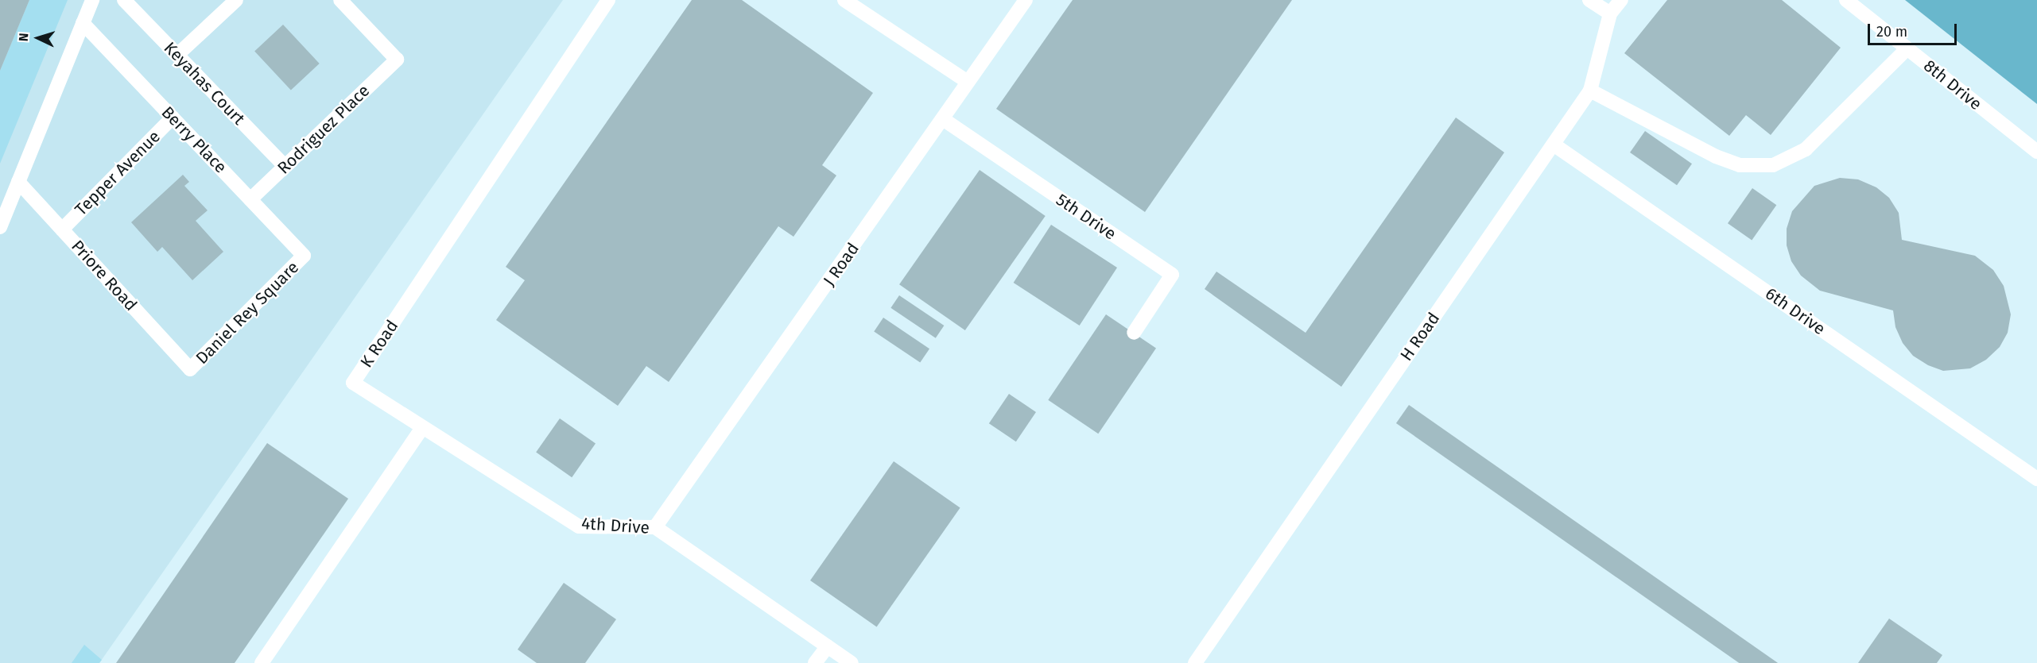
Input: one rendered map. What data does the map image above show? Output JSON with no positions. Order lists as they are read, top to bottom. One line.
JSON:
{"streets":{"lane":["Keyahas Court","8th Drive","Rodriguez Place","Berry Place","Tepper Avenue","5th Drive","J Road","Priore Road","6th Drive","Daniel Rey Square","H Road","K Road","4th Drive"]},"crossings":[["Keyahas Court","Rodriguez Place"],["Rodriguez Place","Berry Place"],["Berry Place","Tepper Avenue"],["Berry Place","Daniel Rey Square"],["Tepper Avenue","Priore Road"],["5th Drive","J Road"],["J Road","4th Drive"],["Priore Road","Daniel Rey Square"],["6th Drive","H Road"],["K Road","4th Drive"]],"scale_bar":"20 m","north":"left"}
